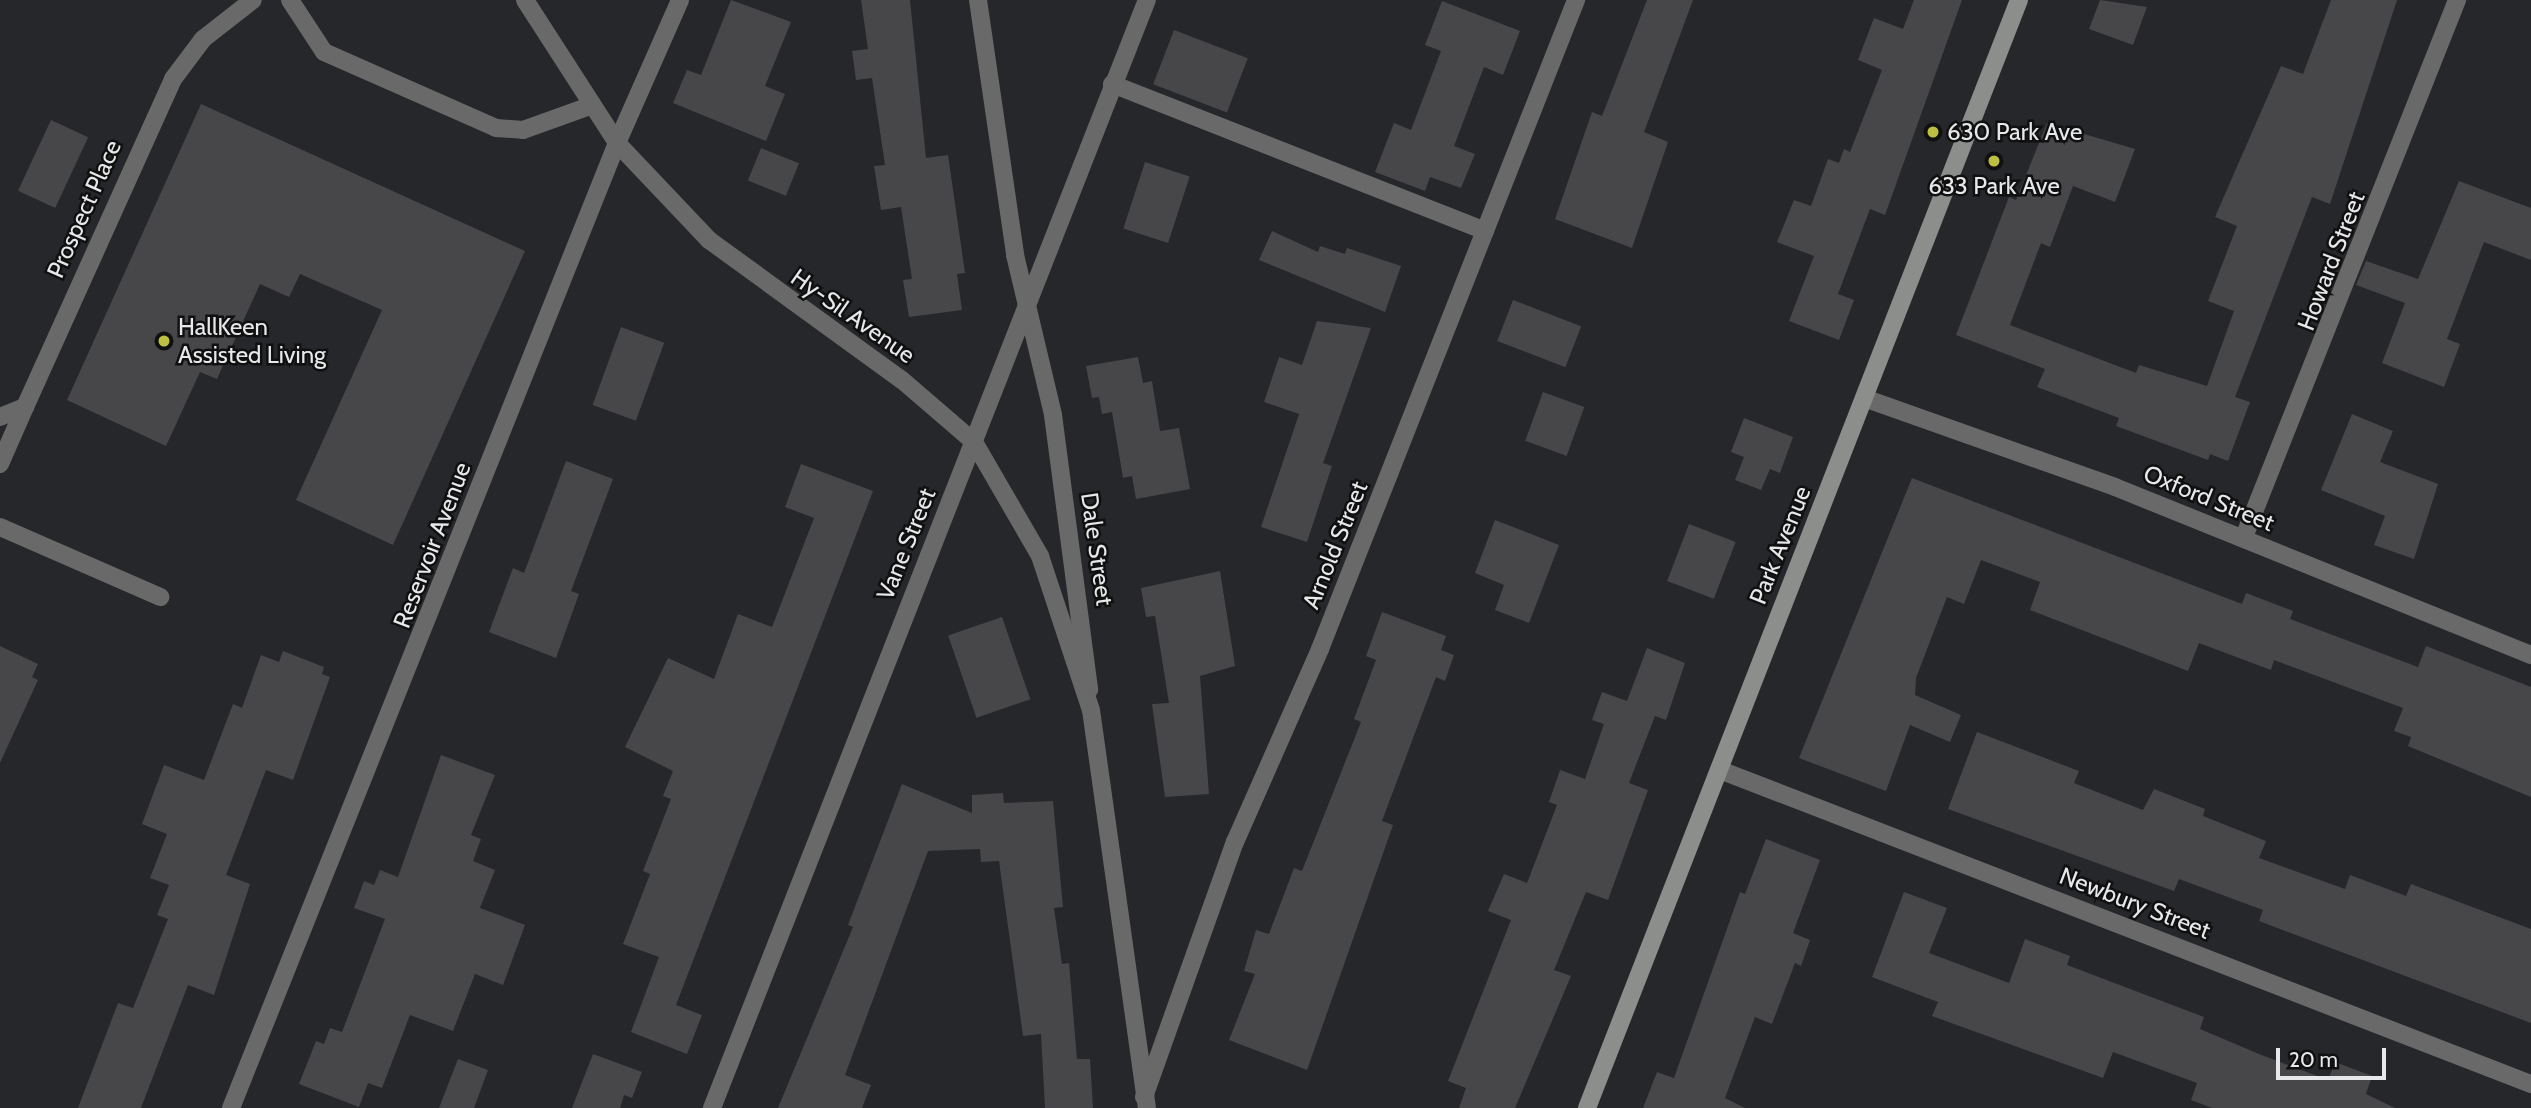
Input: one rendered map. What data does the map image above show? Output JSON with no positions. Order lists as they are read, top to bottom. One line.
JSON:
{"streets":{"main road":["Park Avenue"],"street":["Prospect Place","Howard Street","Hy-Sil Avenue","Oxford Street","Vane Street","Reservoir Avenue","Arnold Street","Dale Street","Newbury Street"]},"crossings":[["Howard Street","Oxford Street"],["Hy-Sil Avenue","Vane Street"],["Hy-Sil Avenue","Reservoir Avenue"],["Hy-Sil Avenue","Dale Street"],["Oxford Street","Park Avenue"],["Vane Street","Dale Street"],["Arnold Street","Dale Street"],["Park Avenue","Newbury Street"]],"places":["630 Park Ave","633 Park Ave","HallKeen Assisted Living"],"scale_bar":"20 m"}
